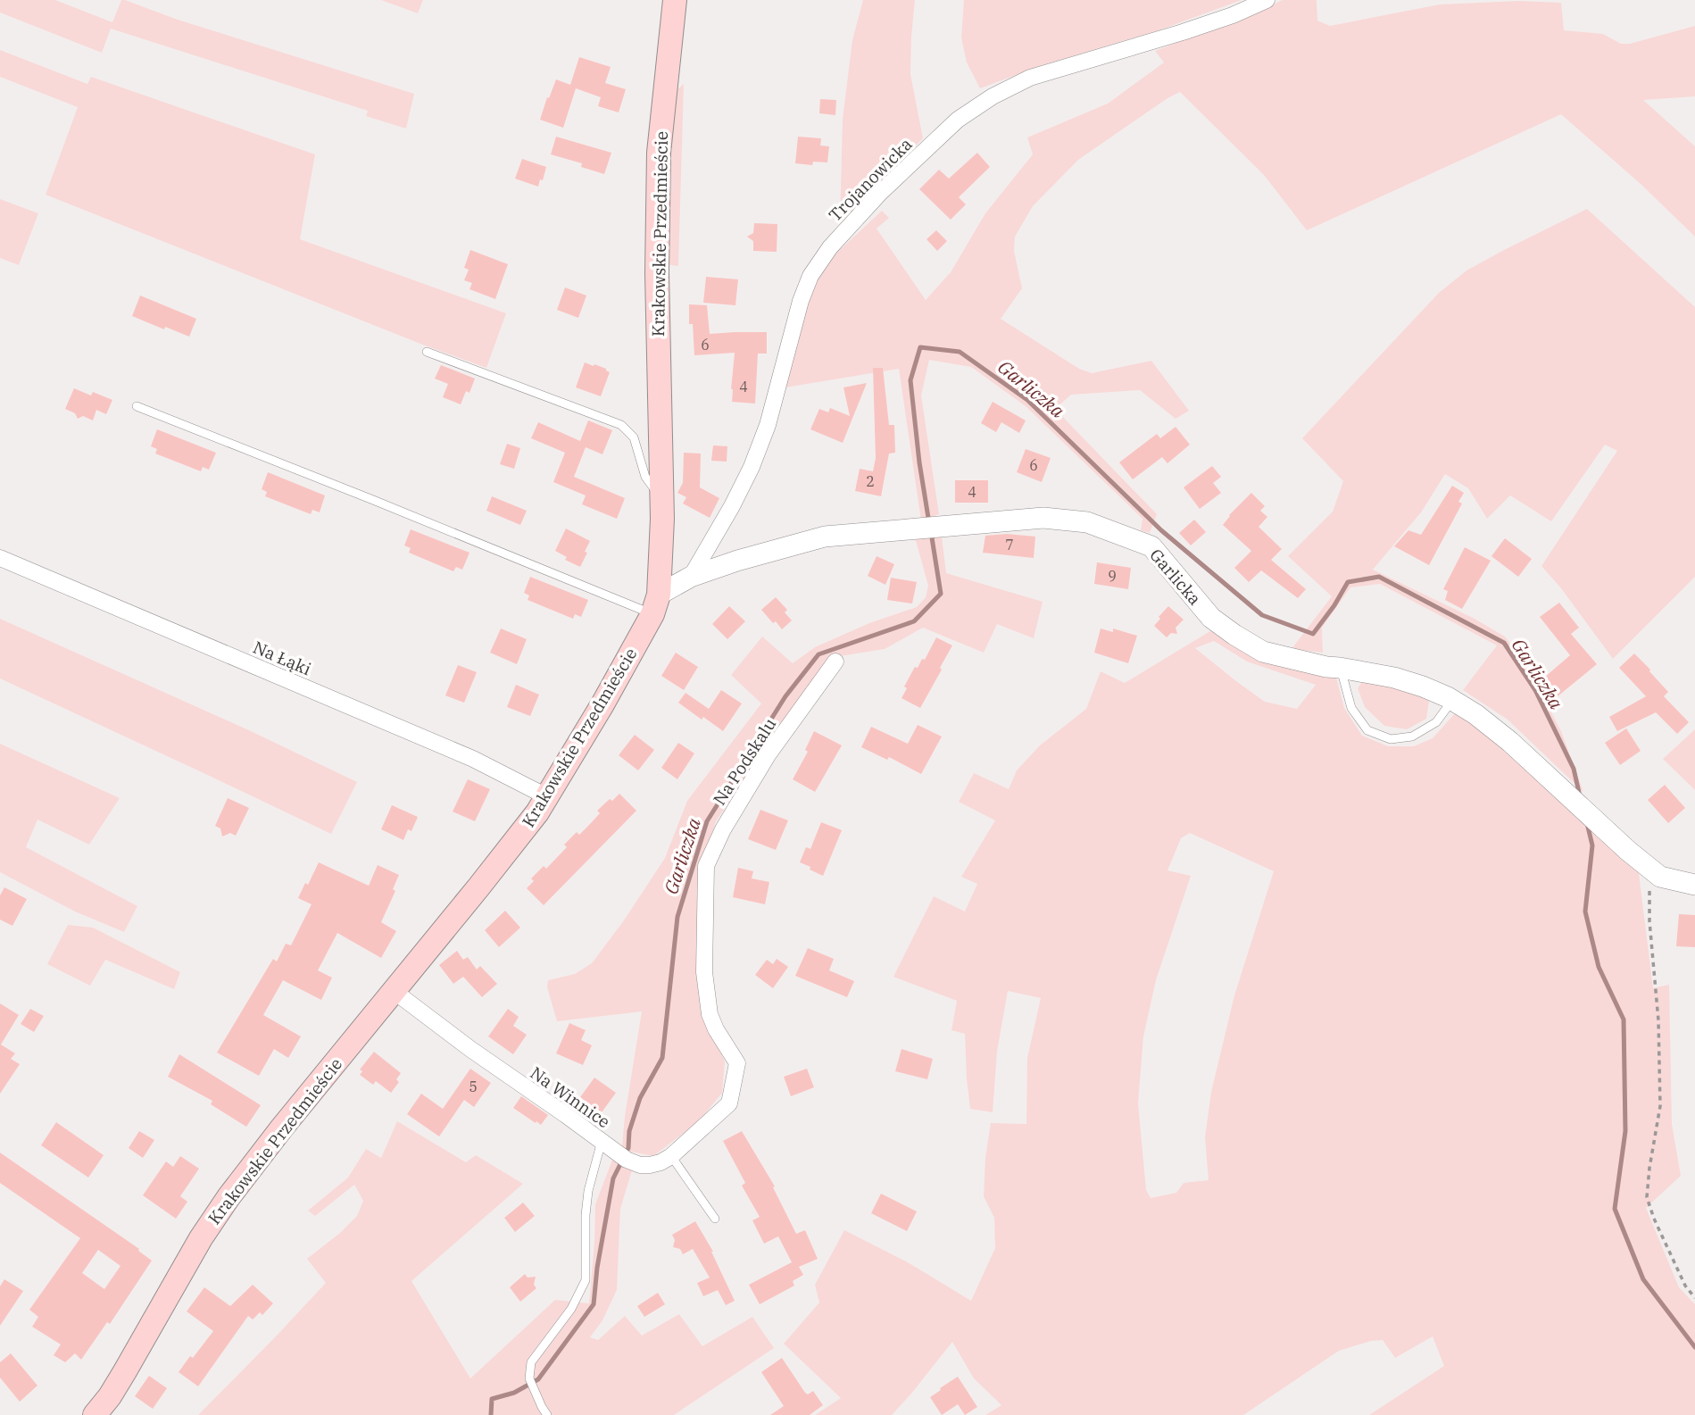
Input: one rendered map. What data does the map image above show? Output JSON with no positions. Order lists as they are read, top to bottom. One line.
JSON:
{"streets":{"main road":["Krakowskie Przedmieście"],"street":["Trojanowicka","Garlicka","Na Łąki","Na Podskalu","Na Winnice"]},"crossings":[["Trojanowicka","Garlicka"],["Krakowskie Przedmieście","Garlicka"],["Krakowskie Przedmieście","Na Łąki"],["Krakowskie Przedmieście","Na Winnice"],["Na Podskalu","Na Winnice"]],"water":["Garliczka"],"house_numbers":["6","4","6","2","4","7","9","5"]}
